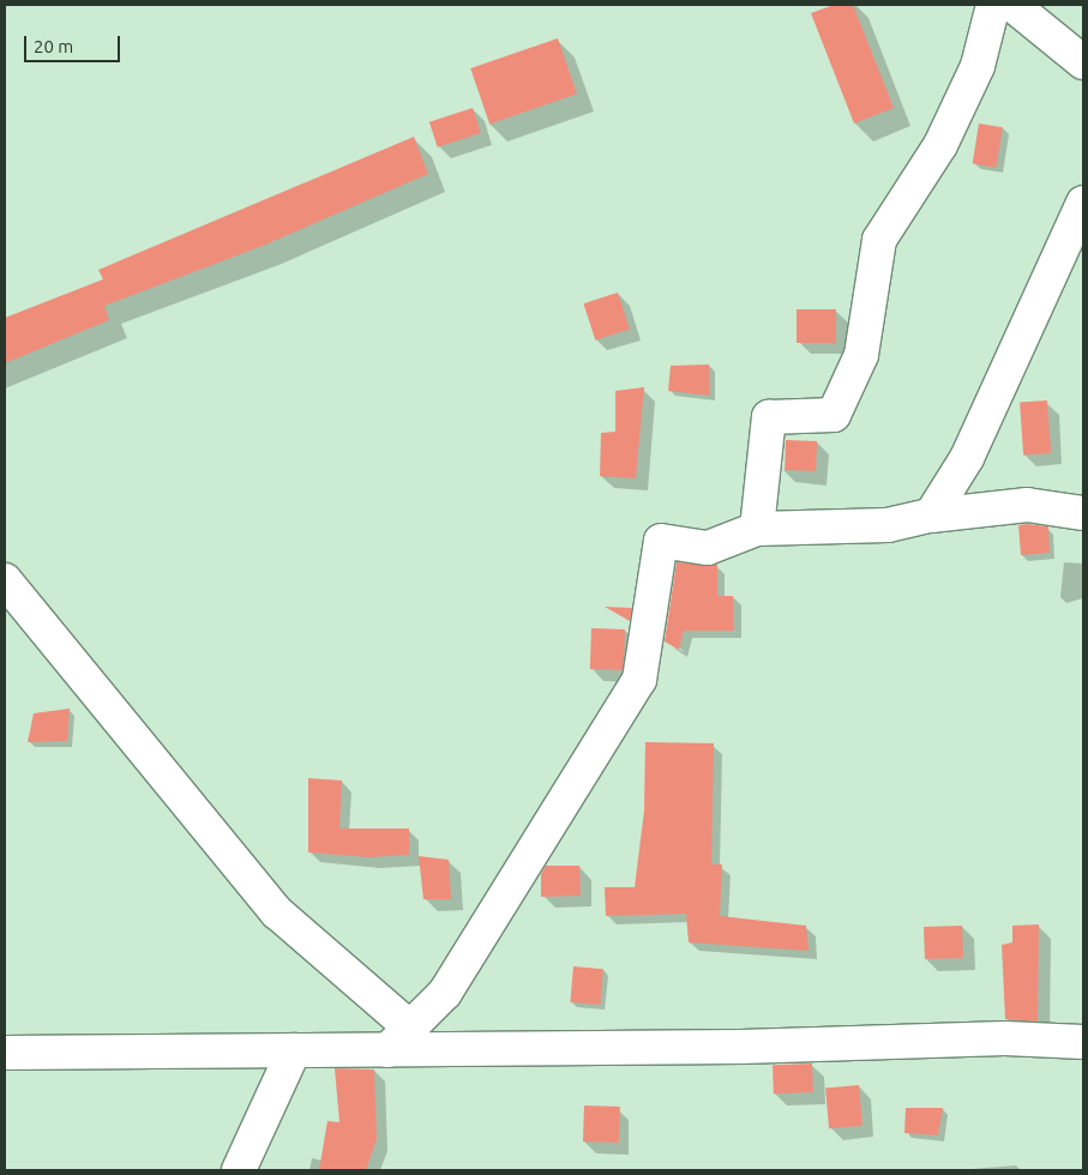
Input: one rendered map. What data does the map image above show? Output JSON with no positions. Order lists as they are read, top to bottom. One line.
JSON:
{"scale_bar":"20 m"}
